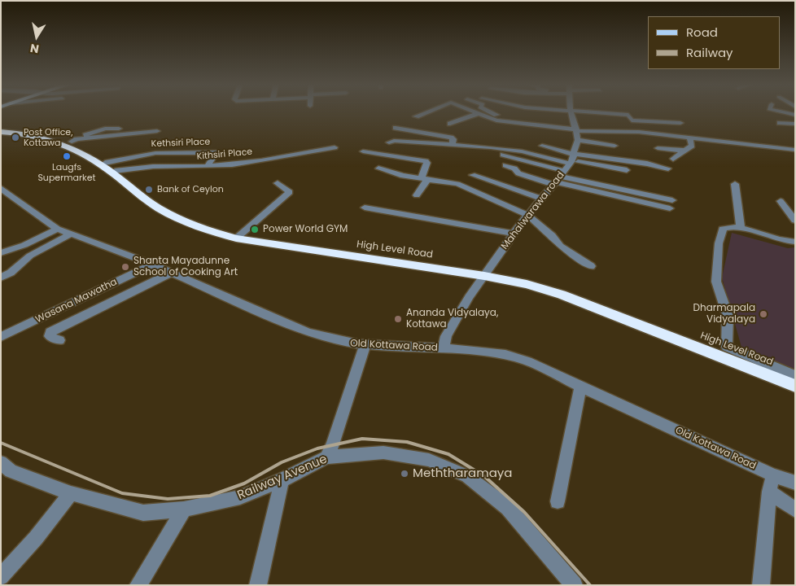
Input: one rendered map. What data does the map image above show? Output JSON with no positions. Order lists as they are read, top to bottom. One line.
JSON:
{"streets":{"highway":["High Level Road"],"street":["Kethsiri Place","Kithsiri Place","Mahalwarawa road","Wasana Mawatha","Old Kottawa Road","Railway Avenue"]},"crossings":[["Kethsiri Place","Kithsiri Place"],["Kethsiri Place","High Level Road"],["Kithsiri Place","High Level Road"],["Mahalwarawa road","High Level Road"],["Mahalwarawa road","Old Kottawa Road"],["Wasana Mawatha","Old Kottawa Road"]],"places":["Post Office, Kottawa","Laugfs Supermarket","Bank of Ceylon","Power World GYM","Shanta Mayadunne School of Cooking Art","Dharmapala Vidyalaya","Ananda Vidyalaya, Kottawa","Meththaramaya"],"legend":["Road","Railway"],"north":"bottom"}
